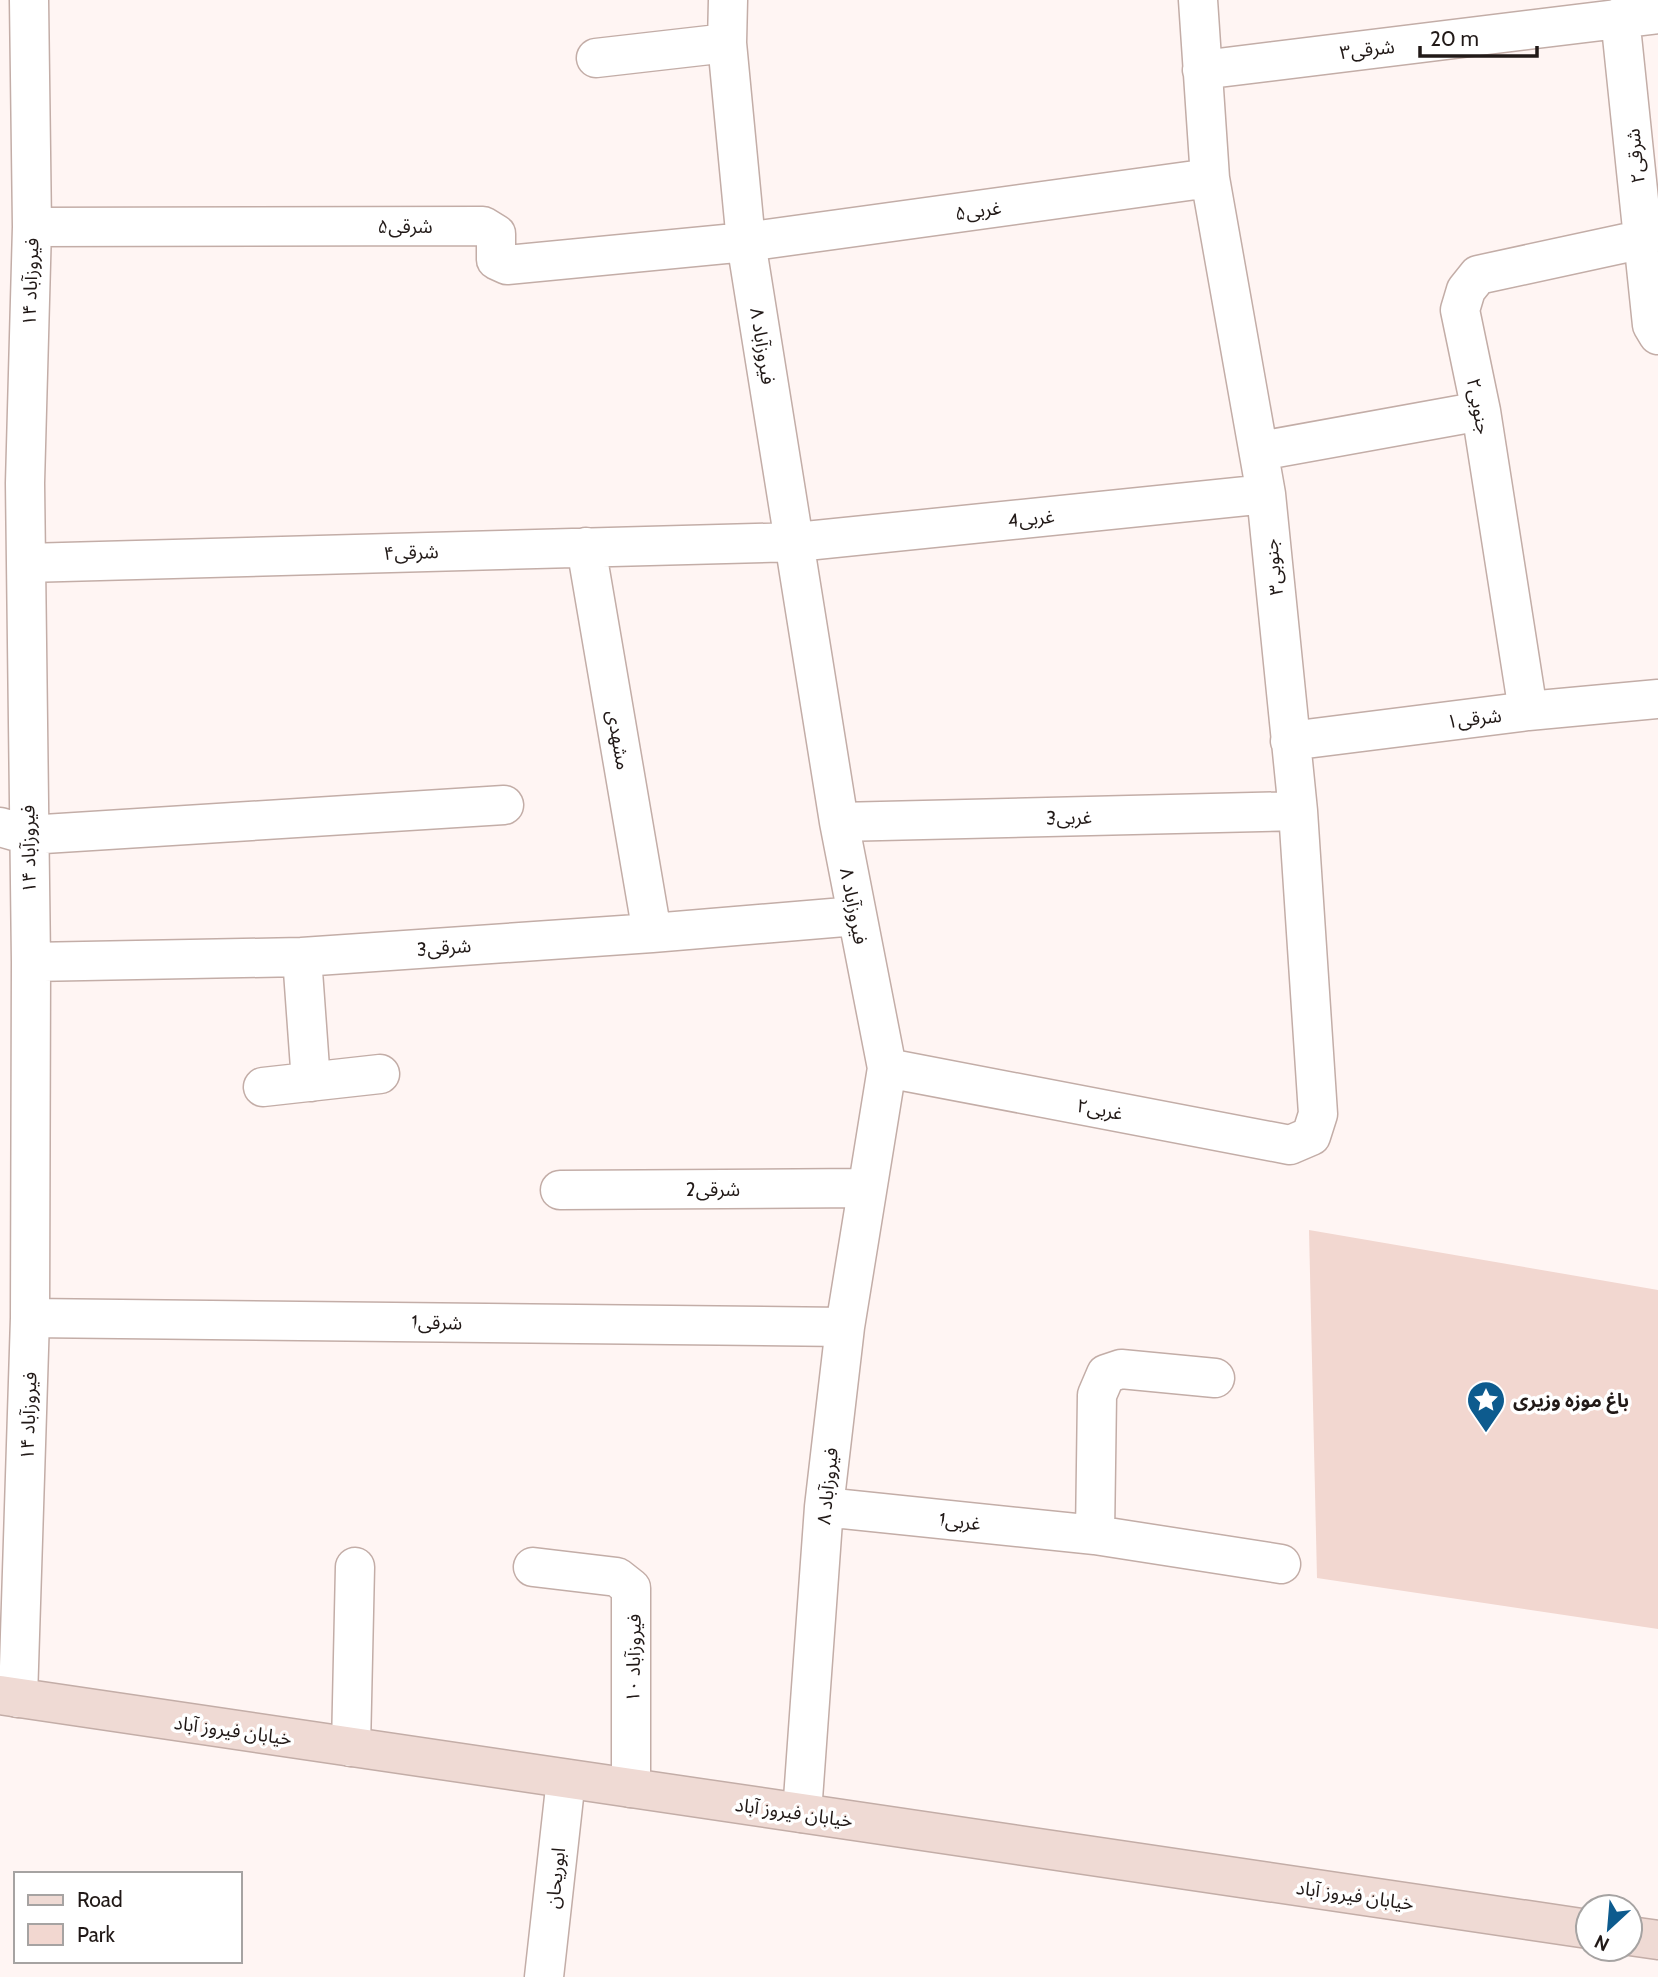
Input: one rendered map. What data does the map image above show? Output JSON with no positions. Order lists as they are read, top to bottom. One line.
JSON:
{"streets":{"main road":["خیابان فیروز آباد"],"street":["شرقی۳","شرقی۲","غربی۵","شرقی۵","فیروزآباد ۱۴","فیروزآباد ۸","جنوبی۲","غربی4","شرقی۴","جنوبی۳","شرقی۱","مشهدی","غربی3","شرقی3","غربی۲","شرقی2","شرقی1","غربی1","فیروزآباد ۱۰","ابوریحان"]},"crossings":[["شرقی۳","شرقی۲"],["شرقی۳","جنوبی۳"],["شرقی۲","جنوبی۲"],["غربی۵","شرقی۵"],["غربی۵","فیروزآباد ۸"],["غربی۵","جنوبی۳"],["شرقی۵","فیروزآباد ۱۴"],["شرقی۵","فیروزآباد ۸"],["فیروزآباد ۱۴","شرقی۴"],["فیروزآباد ۱۴","شرقی3"],["فیروزآباد ۱۴","شرقی1"],["فیروزآباد ۱۴","خیابان فیروز آباد"],["فیروزآباد ۸","غربی4"],["فیروزآباد ۸","شرقی۴"],["فیروزآباد ۸","غربی3"],["فیروزآباد ۸","شرقی3"],["فیروزآباد ۸","غربی۲"],["فیروزآباد ۸","شرقی2"],["فیروزآباد ۸","شرقی1"],["فیروزآباد ۸","غربی1"],["فیروزآباد ۸","خیابان فیروز آباد"],["جنوبی۲","شرقی۱"],["غربی4","شرقی۴"],["غربی4","جنوبی۳"],["شرقی۴","مشهدی"],["جنوبی۳","شرقی۱"],["جنوبی۳","غربی3"],["جنوبی۳","غربی۲"],["مشهدی","شرقی3"],["فیروزآباد ۱۰","خیابان فیروز آباد"],["خیابان فیروز آباد","ابوریحان"]],"places":{"place":["باغ موزه وزیری"]},"legend":["Road","Park"],"scale_bar":"20 m","north":"bottom left"}
